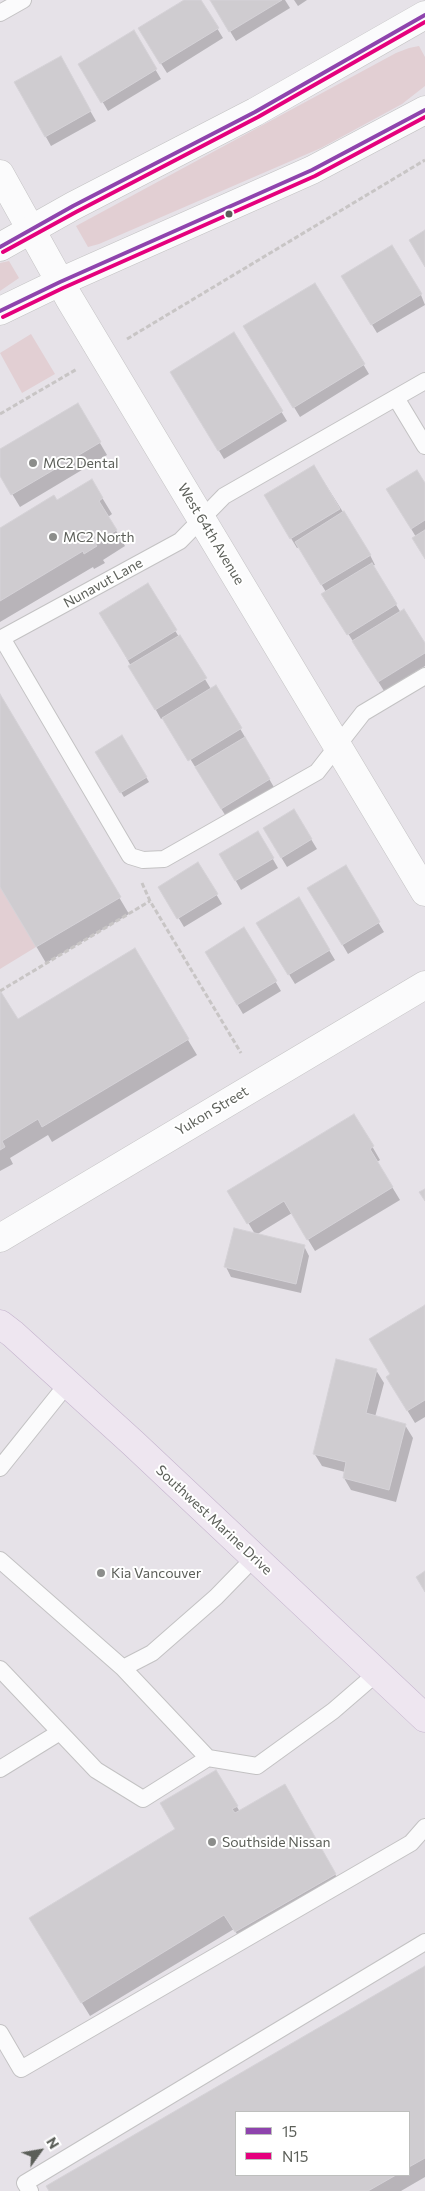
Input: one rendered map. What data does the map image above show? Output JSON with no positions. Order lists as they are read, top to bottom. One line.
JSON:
{"streets":{"main road":["Southwest Marine Drive"],"street":["West 64th Avenue","Yukon Street"],"lane":["Nunavut Lane"]},"crossings":[["West 64th Avenue","Nunavut Lane"]],"places":["MC2 Dental","MC2 North","Kia Vancouver","Southside Nissan"],"lines":["transit line 15","transit line N15"],"legend":["15","N15"],"north":"top right"}
